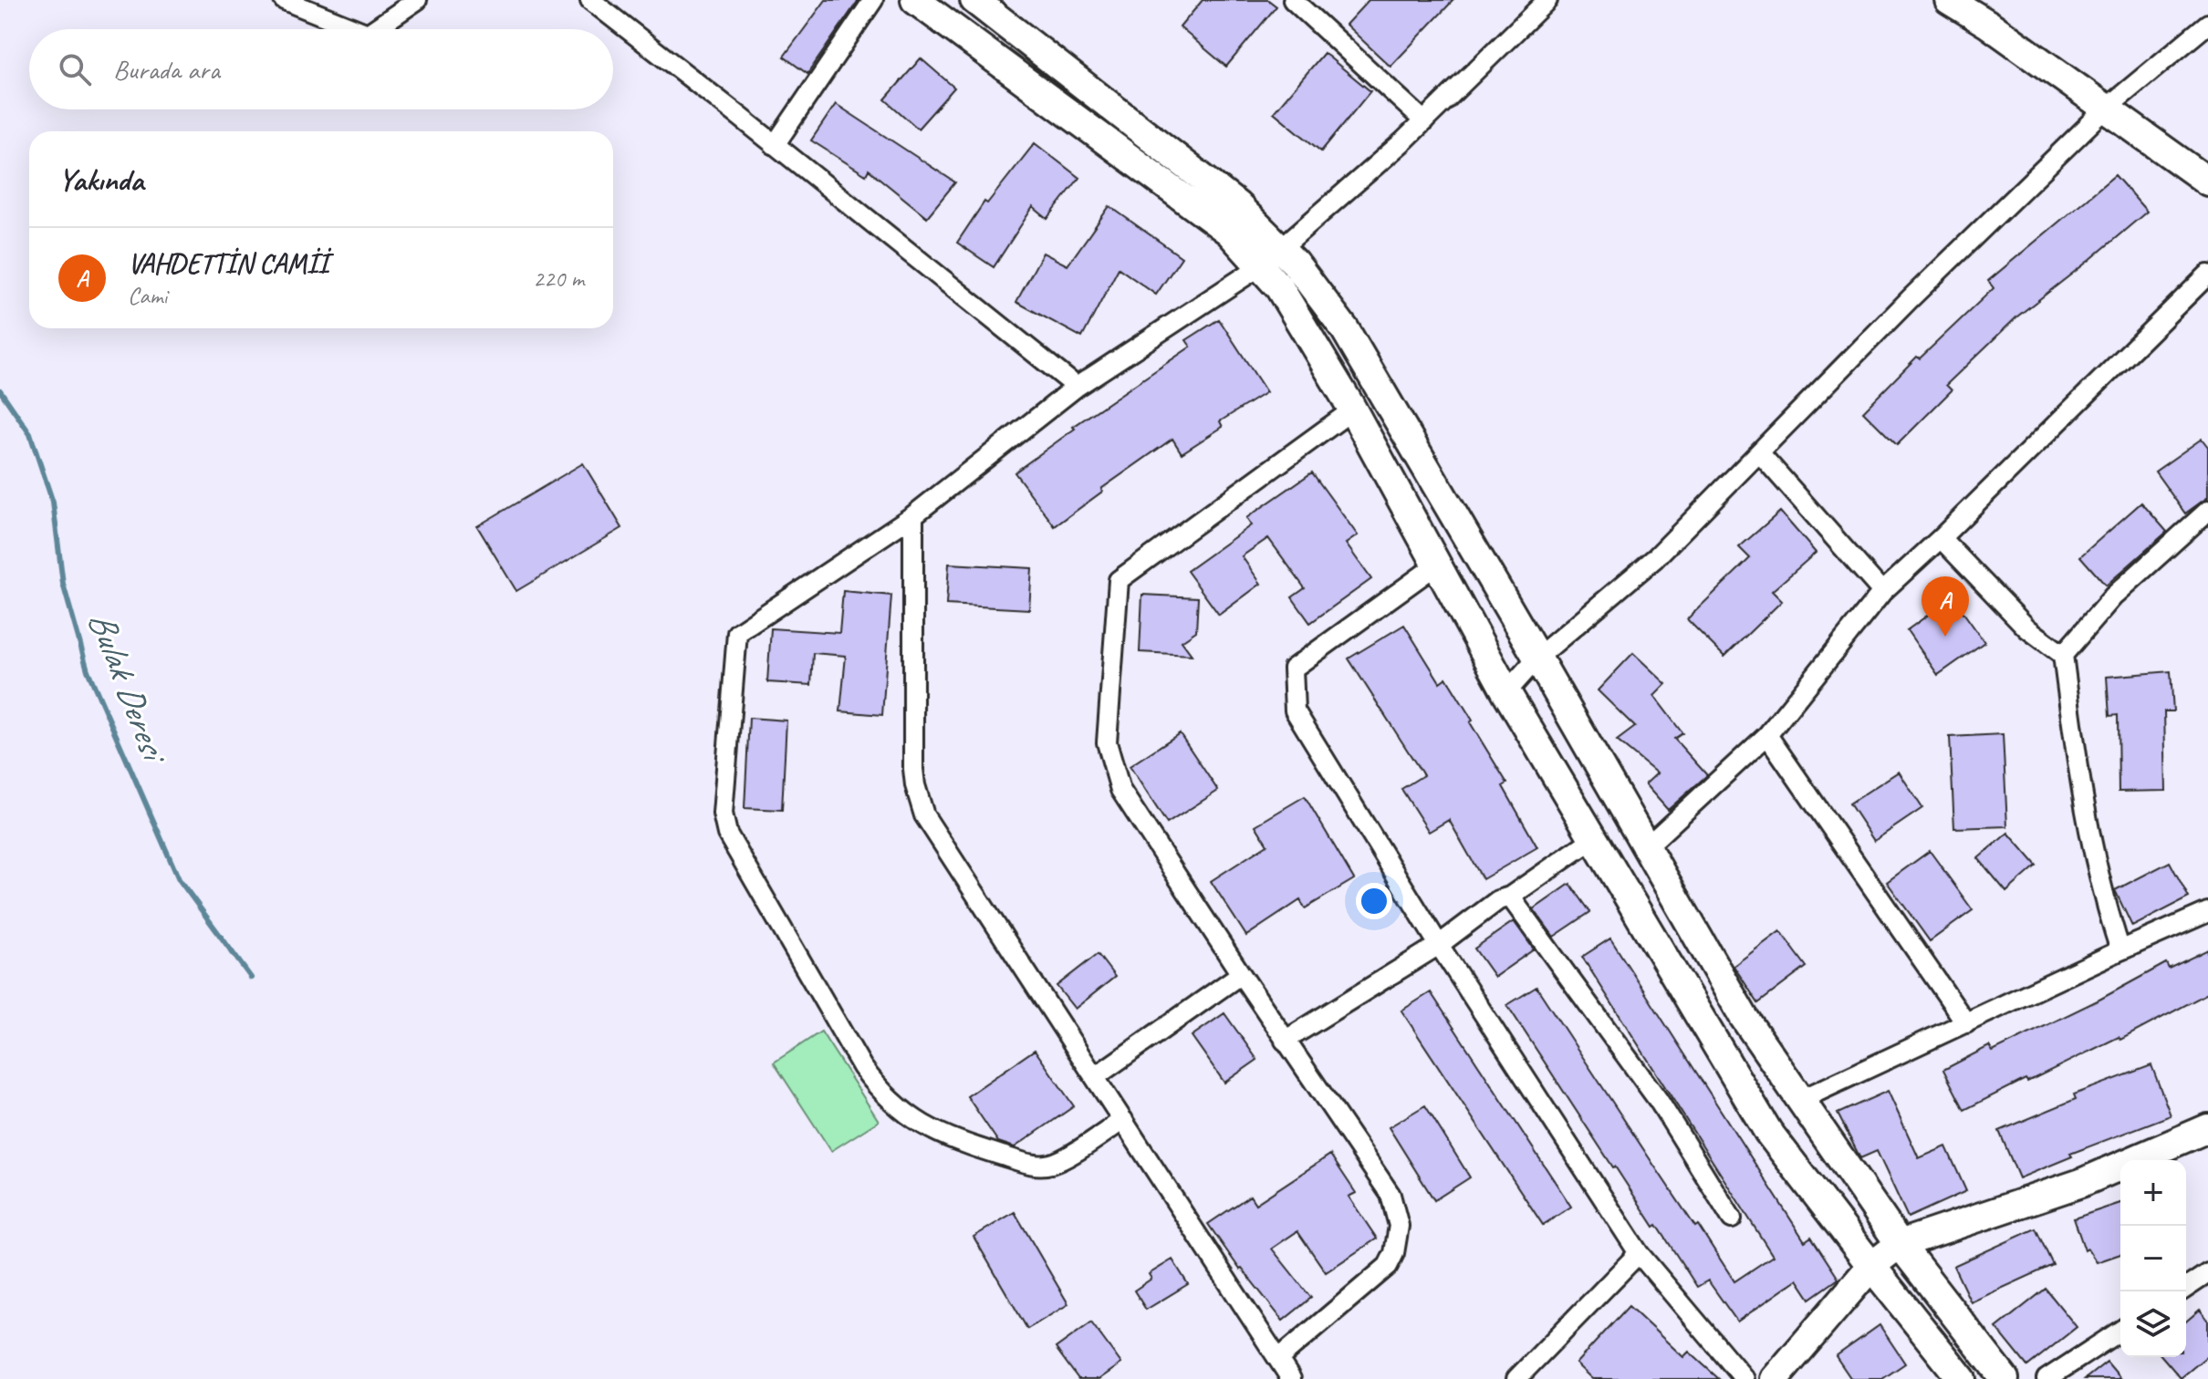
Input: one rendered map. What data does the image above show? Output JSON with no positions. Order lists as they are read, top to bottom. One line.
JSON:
{"water":["Bulak Deresi"],"page":{"search":"Burada ara","heading":"Yakında","list":[{"mark":"A","name":"VAHDETTİN CAMİİ","note":"Cami","value":"220 m"}],"pins":"A","map_buttons":["+","−"]}}
